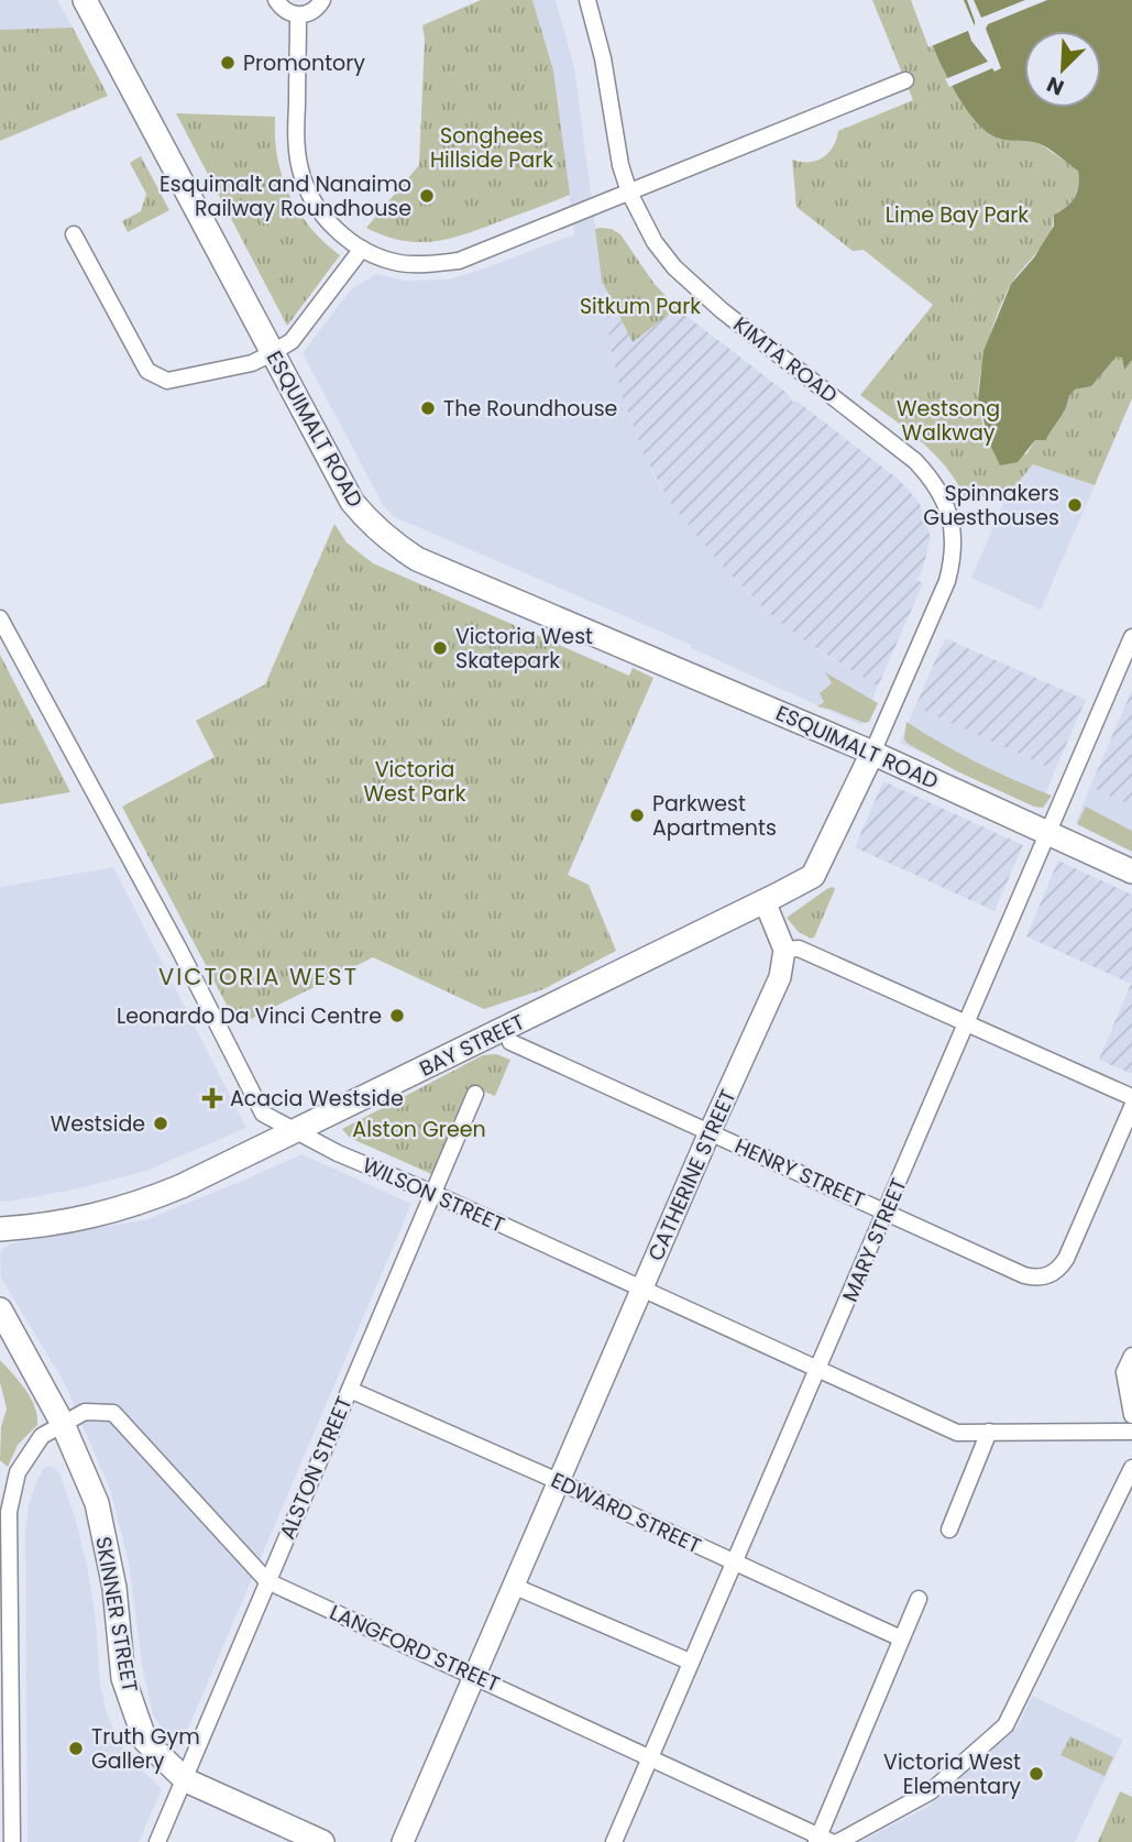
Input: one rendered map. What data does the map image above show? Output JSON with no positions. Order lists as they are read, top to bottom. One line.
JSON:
{"streets":{"main road":["ESQUIMALT ROAD","BAY STREET","SKINNER STREET"],"street":["KIMTA ROAD","HENRY STREET","CATHERINE STREET","WILSON STREET","MARY STREET","ALSTON STREET","EDWARD STREET","LANGFORD STREET"]},"crossings":[["KIMTA ROAD","ESQUIMALT ROAD"],["ESQUIMALT ROAD","MARY STREET"],["BAY STREET","WILSON STREET"],["HENRY STREET","CATHERINE STREET"],["HENRY STREET","MARY STREET"],["CATHERINE STREET","WILSON STREET"],["CATHERINE STREET","EDWARD STREET"],["CATHERINE STREET","LANGFORD STREET"],["WILSON STREET","MARY STREET"],["WILSON STREET","ALSTON STREET"],["MARY STREET","EDWARD STREET"],["MARY STREET","LANGFORD STREET"],["ALSTON STREET","EDWARD STREET"],["ALSTON STREET","SKINNER STREET"],["ALSTON STREET","LANGFORD STREET"],["SKINNER STREET","LANGFORD STREET"]],"districts":["VICTORIA WEST"],"parks":["Songhees Hillside Park","Lime Bay Park","Sitkum Park","Westsong Walkway","Victoria West Park","Alston Green"],"places":{"other":["Promontory","Esquimalt and Nanaimo Railway Roundhouse","The Roundhouse","Spinnakers Guesthouses","Victoria West Skatepark","Parkwest Apartments","Leonardo Da Vinci Centre","Westside","Truth Gym Gallery","Victoria West Elementary"],"health":["Acacia Westside"]},"north":"bottom left"}
